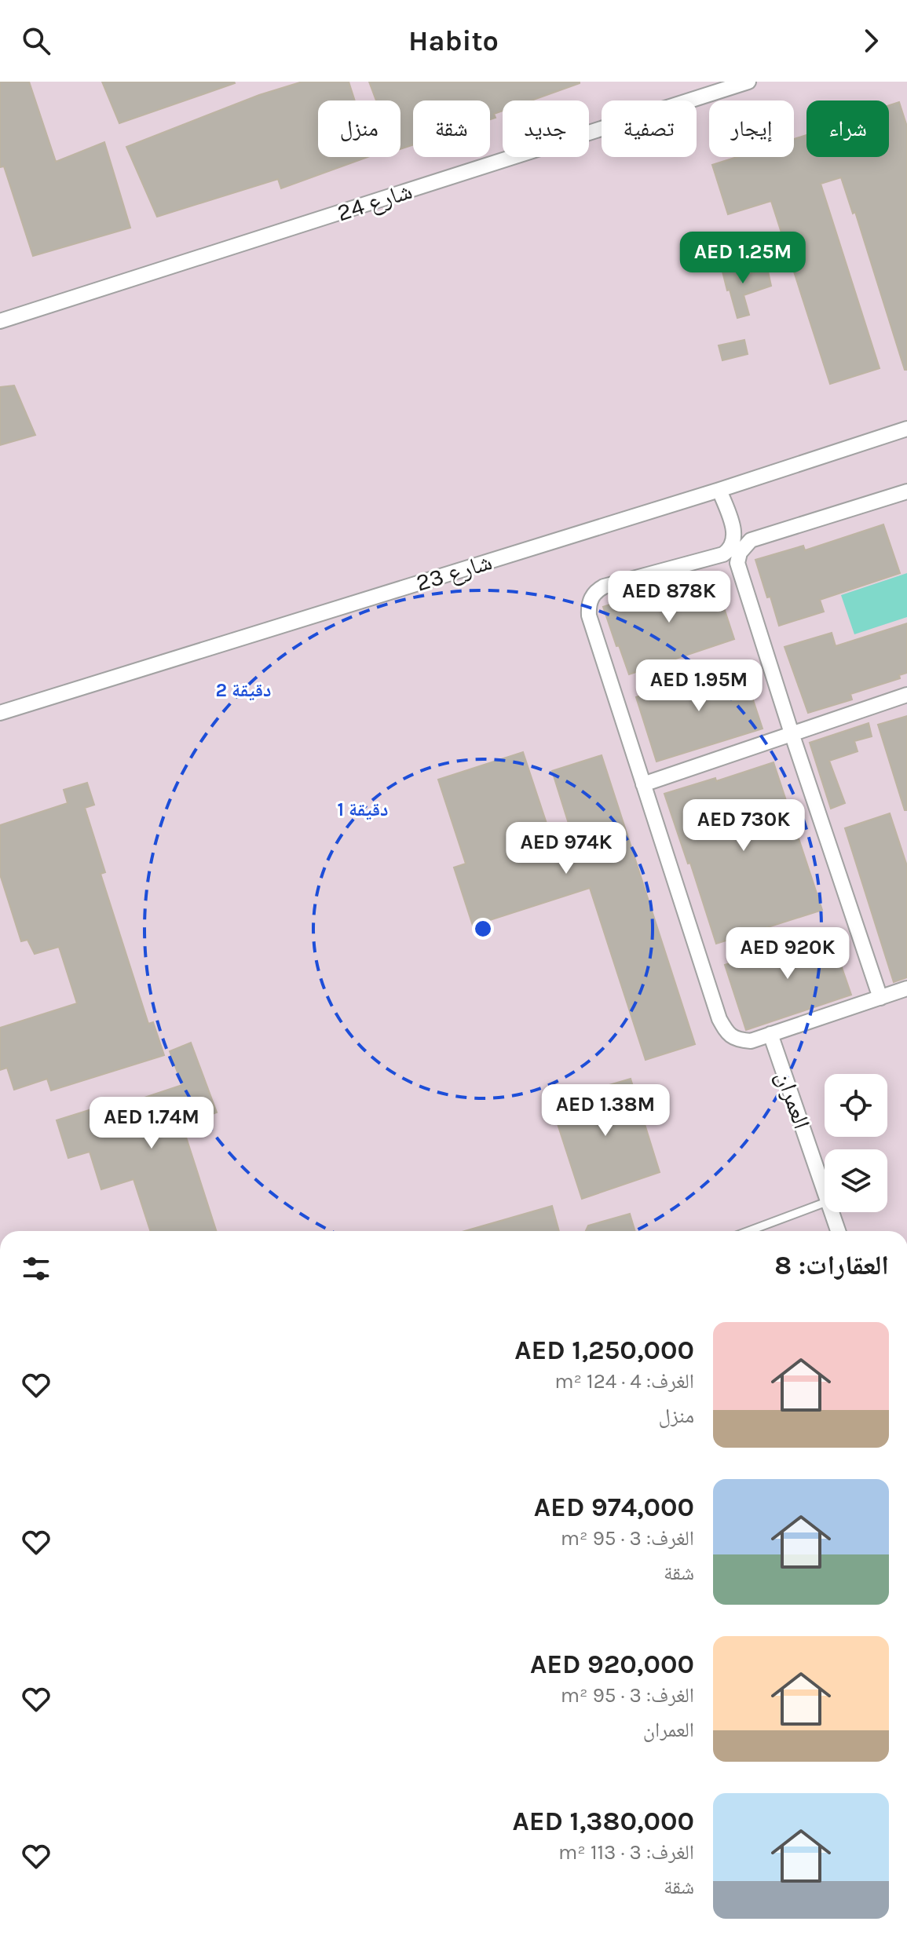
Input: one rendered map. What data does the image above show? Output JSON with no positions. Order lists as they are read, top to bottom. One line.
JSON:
{"streets":{"street":["شارع 24","شارع 23","العمران"]},"page":{"header":"Habito","chip":["شراء","إيجار","تصفية","جديد","شقة","منزل"],"price":["AED 1.25M","AED 878K","AED 1.95M","AED 730K","AED 974K","AED 920K","AED 1.38M","AED 1.74M"],"heading":"العقارات: 8","list":[{"name":"AED 1,250,000","note":"الغرف: 4 · 124 m² · منزل"},{"name":"AED 974,000","note":"الغرف: 3 · 95 m² · شقة"},{"name":"AED 920,000","note":"الغرف: 3 · 95 m² · العمران"},{"name":"AED 1,380,000","note":"الغرف: 3 · 113 m² · شقة"}]},"rings":["2 دقيقة","1 دقيقة"]}
